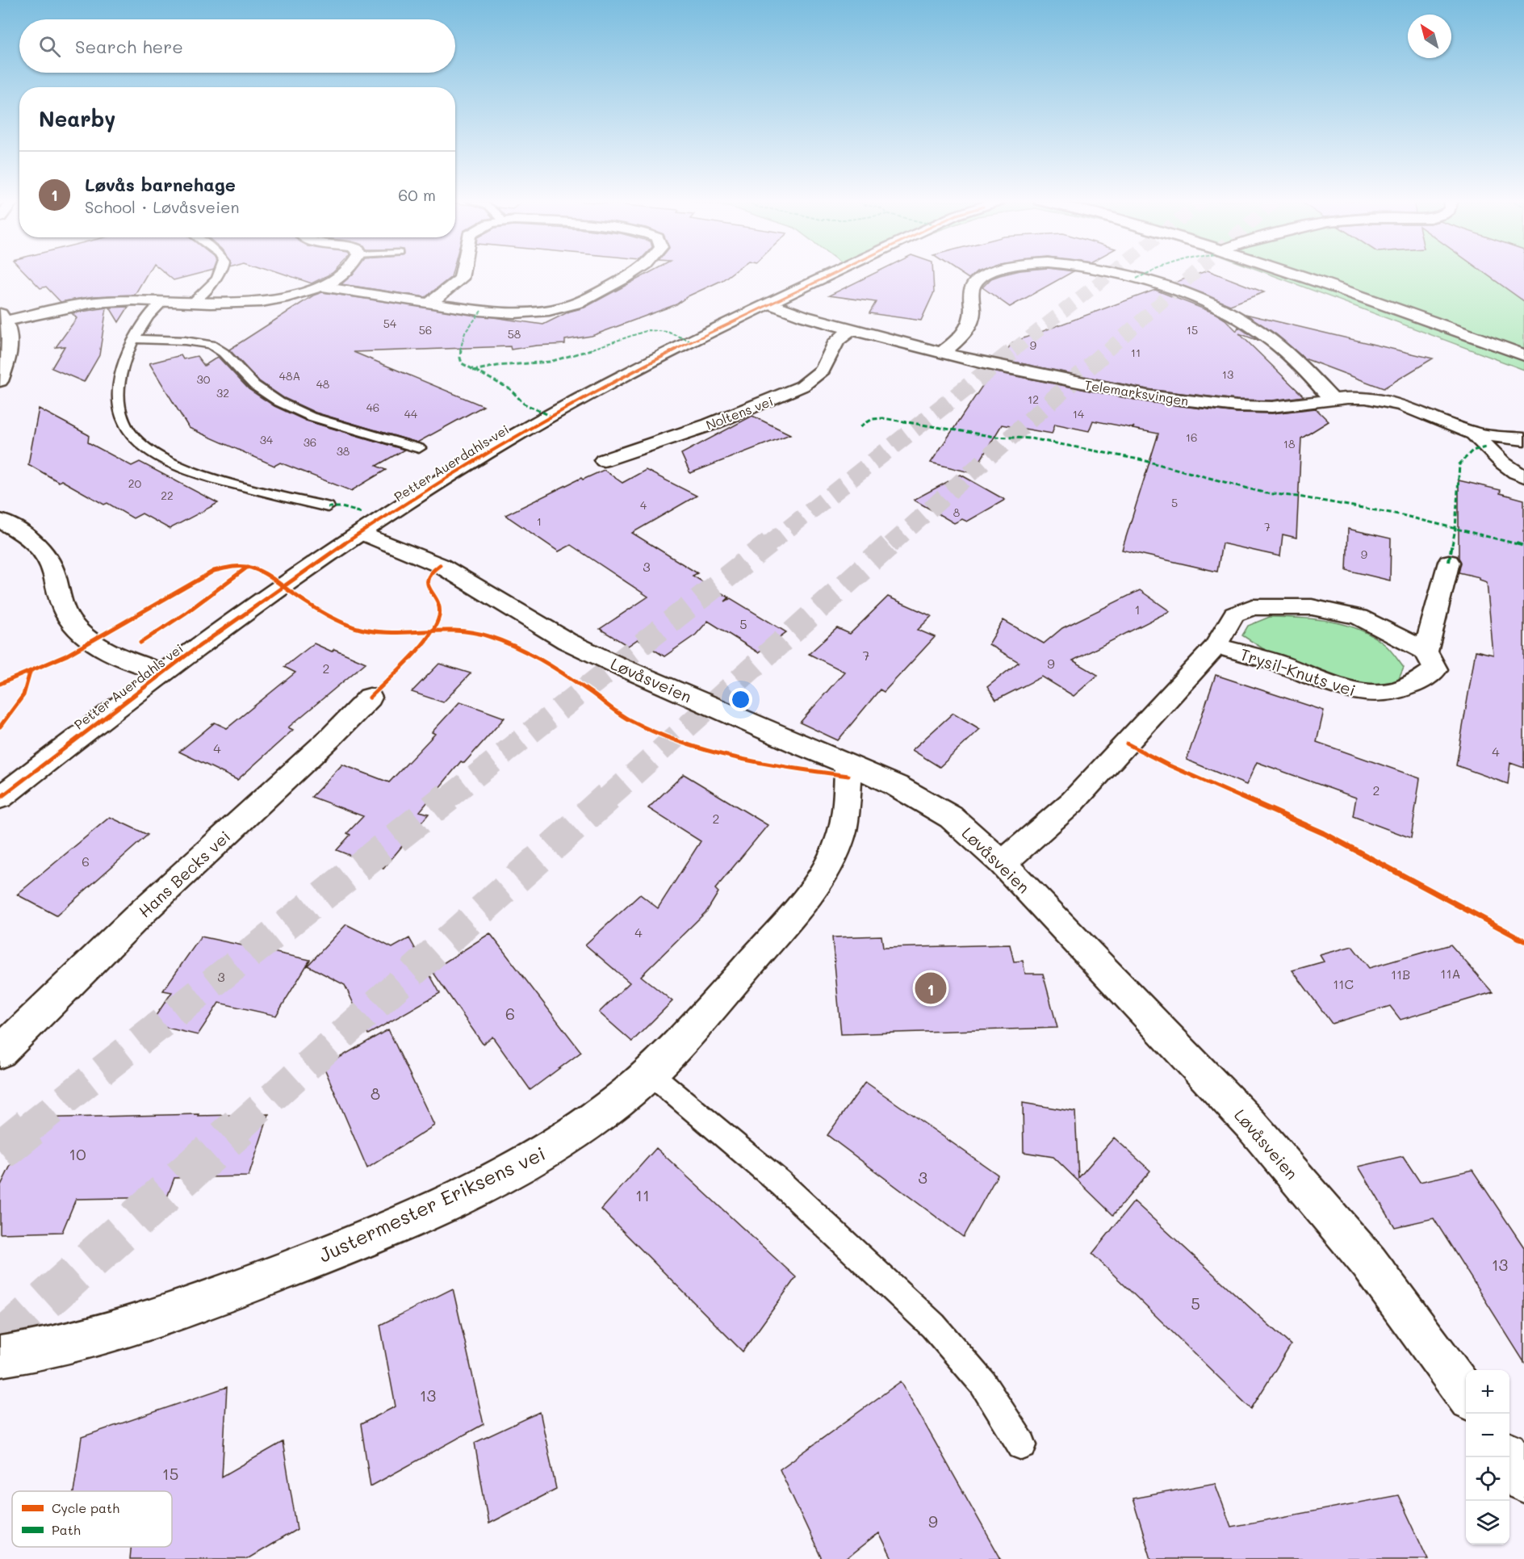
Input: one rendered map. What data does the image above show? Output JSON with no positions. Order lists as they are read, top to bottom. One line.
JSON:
{"streets":{"street":["Telemarksvingen","Noltens vei","Petter Auerdahls vei","Trysil-Knuts vei","Løvåsveien","Hans Becks vei","Justermester Eriksens vei"]},"crossings":[["Telemarksvingen","Noltens vei"],["Telemarksvingen","Petter Auerdahls vei"],["Petter Auerdahls vei","Løvåsveien"],["Løvåsveien","Justermester Eriksens vei"]],"house_numbers":["54","56","15","58","9","11","13","48A","30","48","32","12","46","44","14","16","34","36","18","38","20","22","5","4","8","1","7","9","3","1","5","7","9","2","4","4","2","2","6","4","11A","11B","3","11C","6","8","10","3","11","13","5","13","15","9"],"legend":["Cycle path","Path"],"north":"top left","page":{"search":"Search here","heading":"Nearby","list":[{"mark":"1","name":"Løvås barnehage","note":"School · Løvåsveien","value":"60 m"}],"pins":"1","map_buttons":["+","−"]}}
